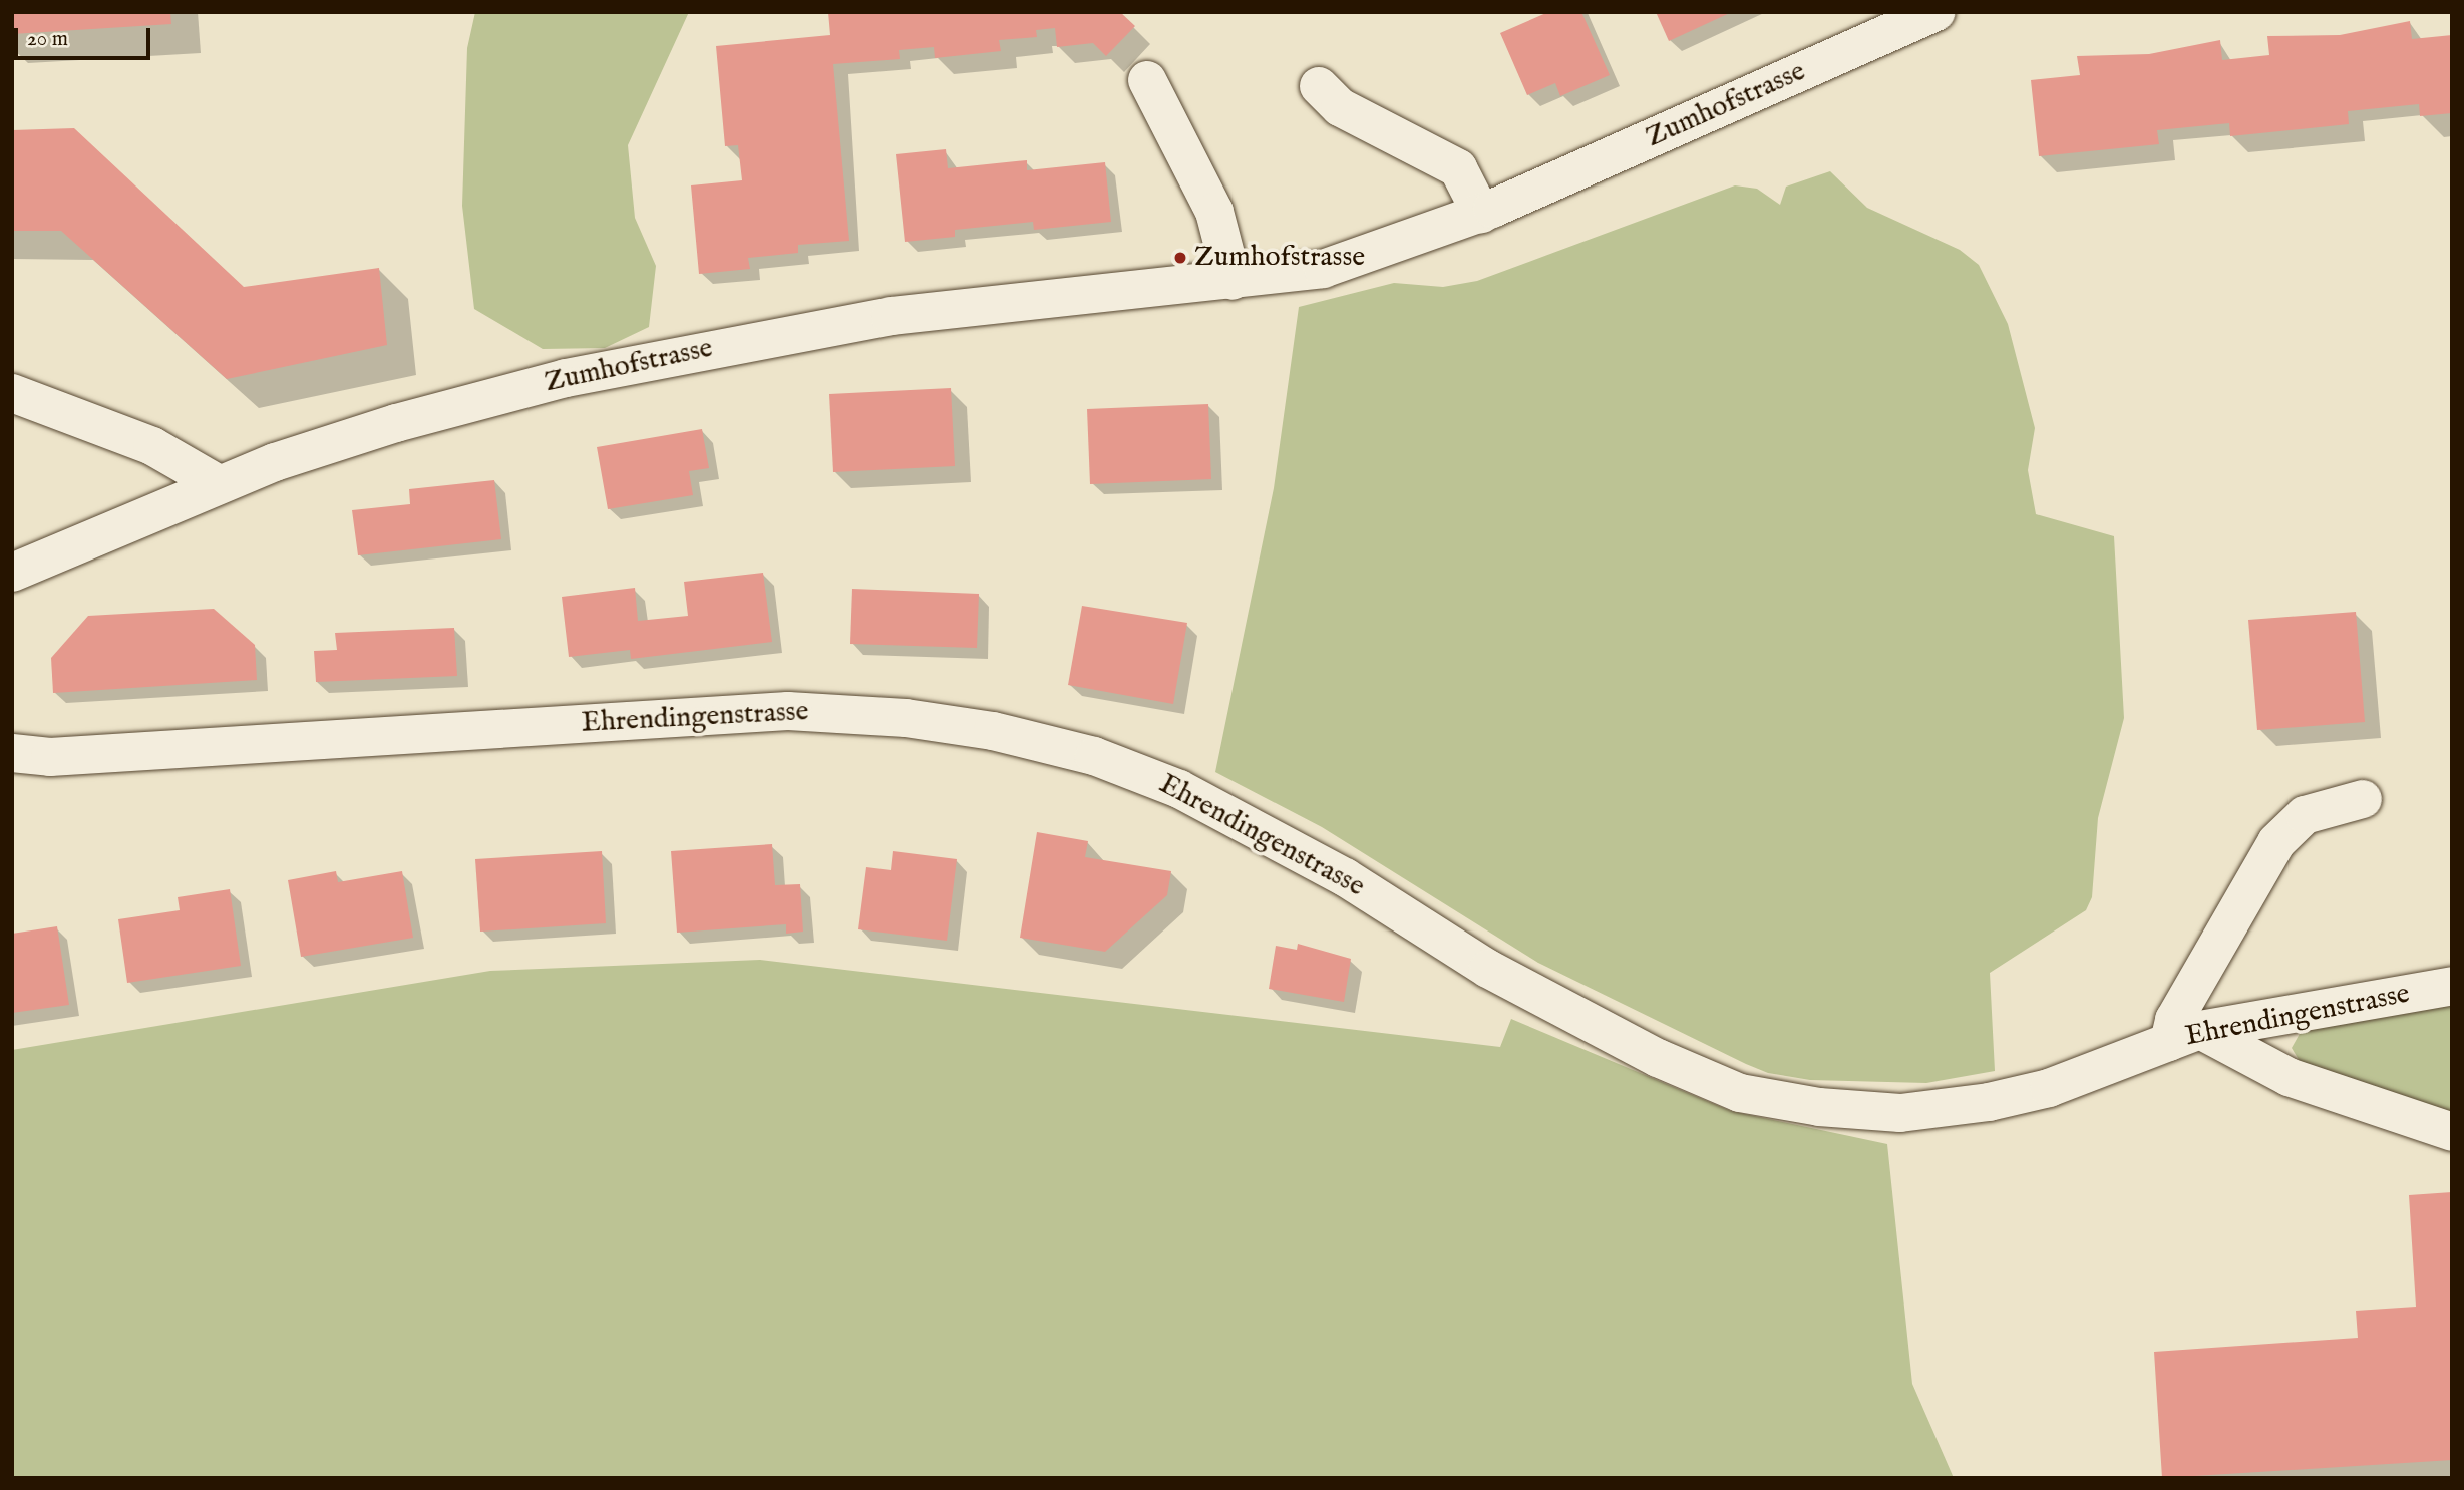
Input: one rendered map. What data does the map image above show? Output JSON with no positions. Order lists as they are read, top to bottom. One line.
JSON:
{"streets":{"street":["Zumhofstrasse","Ehrendingenstrasse"]},"places":["Zumhofstrasse"],"scale_bar":"20 m"}
